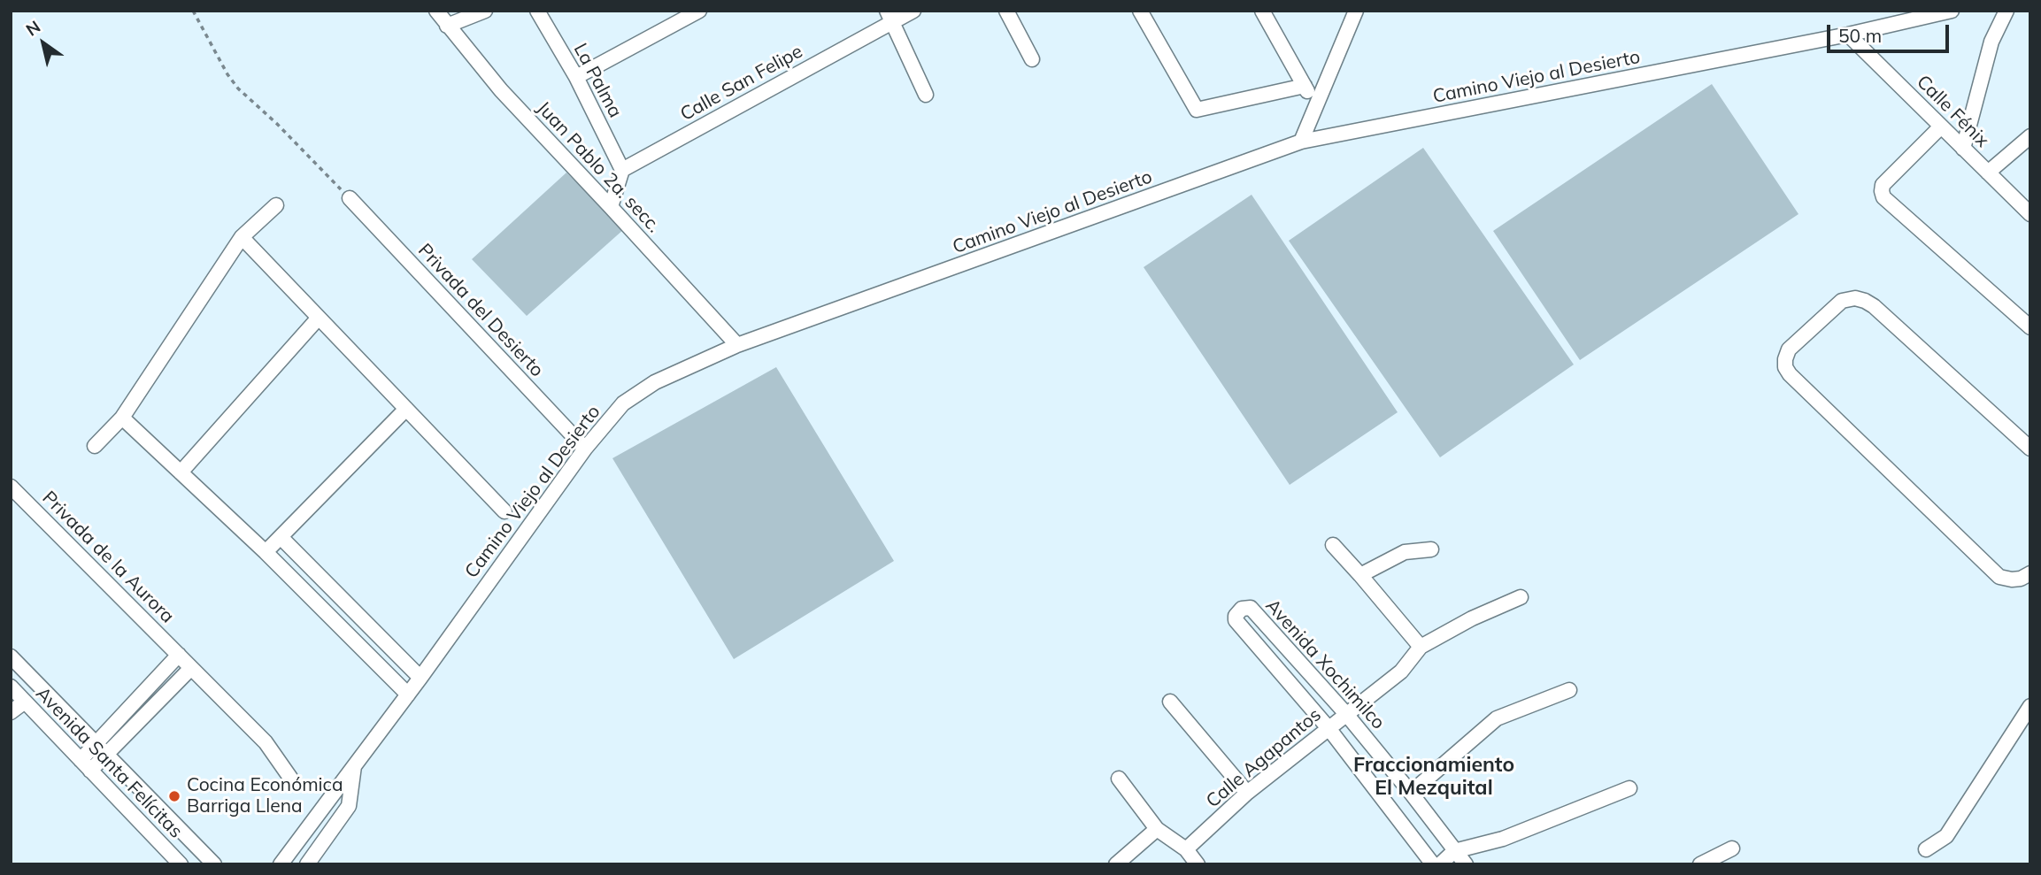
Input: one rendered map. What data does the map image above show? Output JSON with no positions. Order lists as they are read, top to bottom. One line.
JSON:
{"streets":{"street":["Camino Viejo al Desierto","La Palma","Calle San Felipe","Calle Fénix","Juan Pablo 2a. secc.","Privada del Desierto","Privada de la Aurora","Avenida Xochimilco","Calle Agapantos","Avenida Santa Felícitas"]},"crossings":[["Camino Viejo al Desierto","Calle Fénix"],["Camino Viejo al Desierto","Juan Pablo 2a. secc."],["Camino Viejo al Desierto","Privada del Desierto"],["La Palma","Calle San Felipe"],["Avenida Xochimilco","Calle Agapantos"]],"districts":["Fraccionamiento El Mezquital"],"places":["Cocina Económica Barriga Llena"],"scale_bar":"50 m","north":"top left"}
